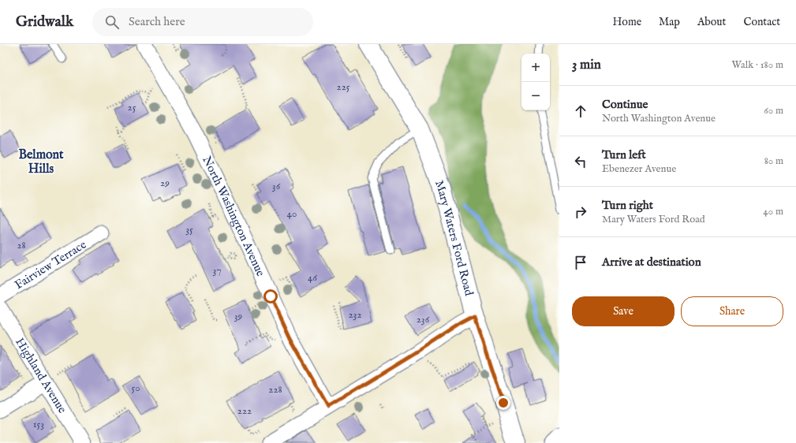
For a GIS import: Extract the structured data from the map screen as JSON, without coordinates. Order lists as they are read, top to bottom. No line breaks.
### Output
{"streets":{"street":["North Washington Avenue","Mary Waters Ford Road","Fairview Terrace","Highland Avenue"]},"districts":["Belmont Hills"],"house_numbers":["225","25","29","36","40","35","28","37","46","232","39","236","50","228","222","153"],"page":{"header":"Gridwalk","search":"Search here","nav":["Home","Map","About","Contact"],"heading":["3 min","Walk · 180 m"],"map_buttons":["+","−"],"list":[["Continue","North Washington Avenue","60 m"],["Turn left","Ebenezer Avenue","80 m"],["Turn right","Mary Waters Ford Road","40 m"],"Arrive at destination"],"buttons":["Save","Share"]}}
